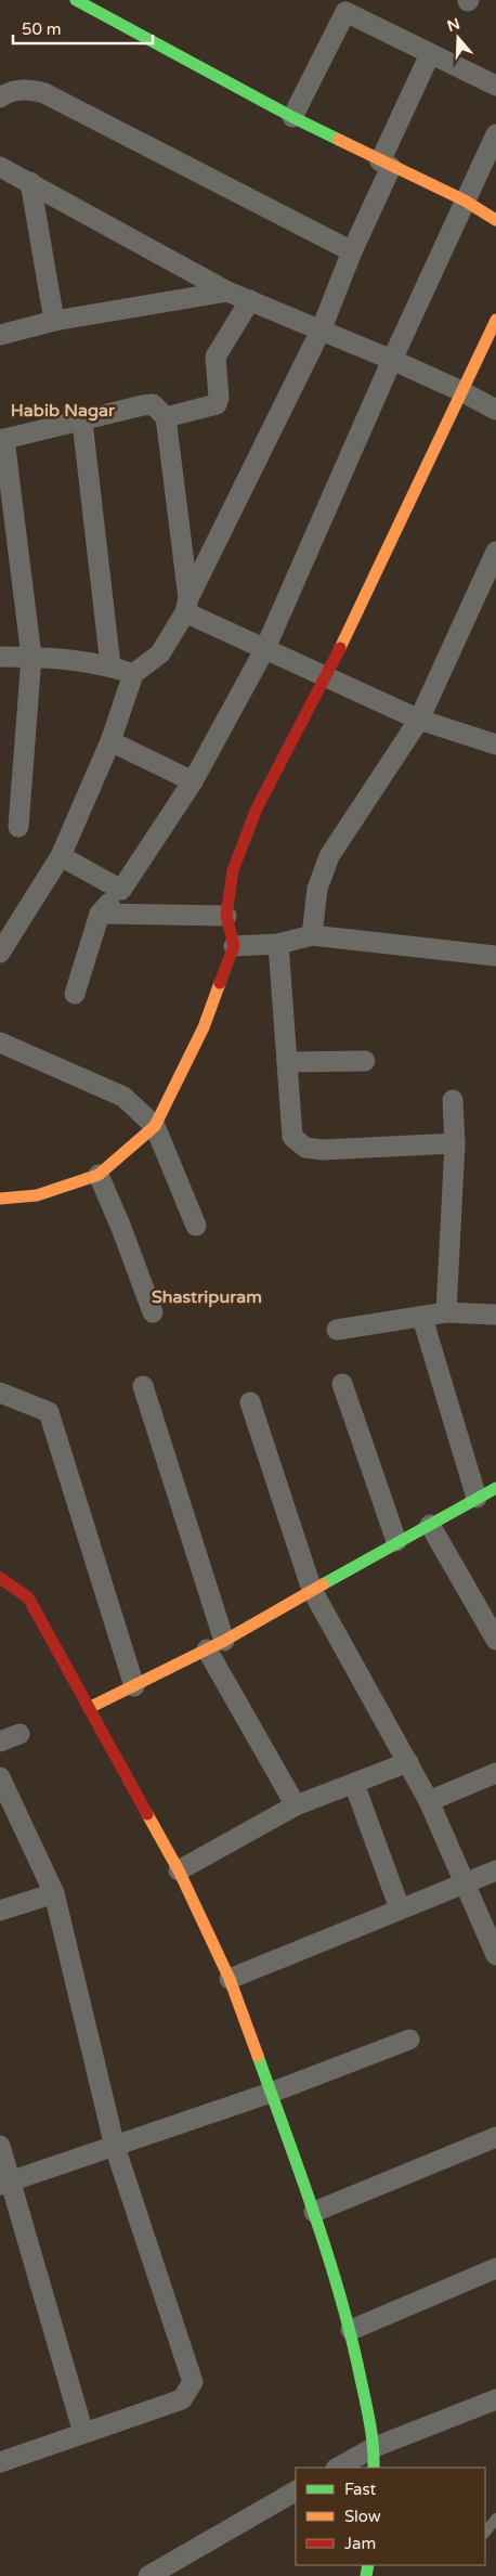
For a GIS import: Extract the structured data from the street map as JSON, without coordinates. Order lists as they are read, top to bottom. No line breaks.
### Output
{"districts":["Habib Nagar","Shastripuram"],"legend":["Fast","Slow","Jam"],"scale_bar":"50 m","north":"top"}
